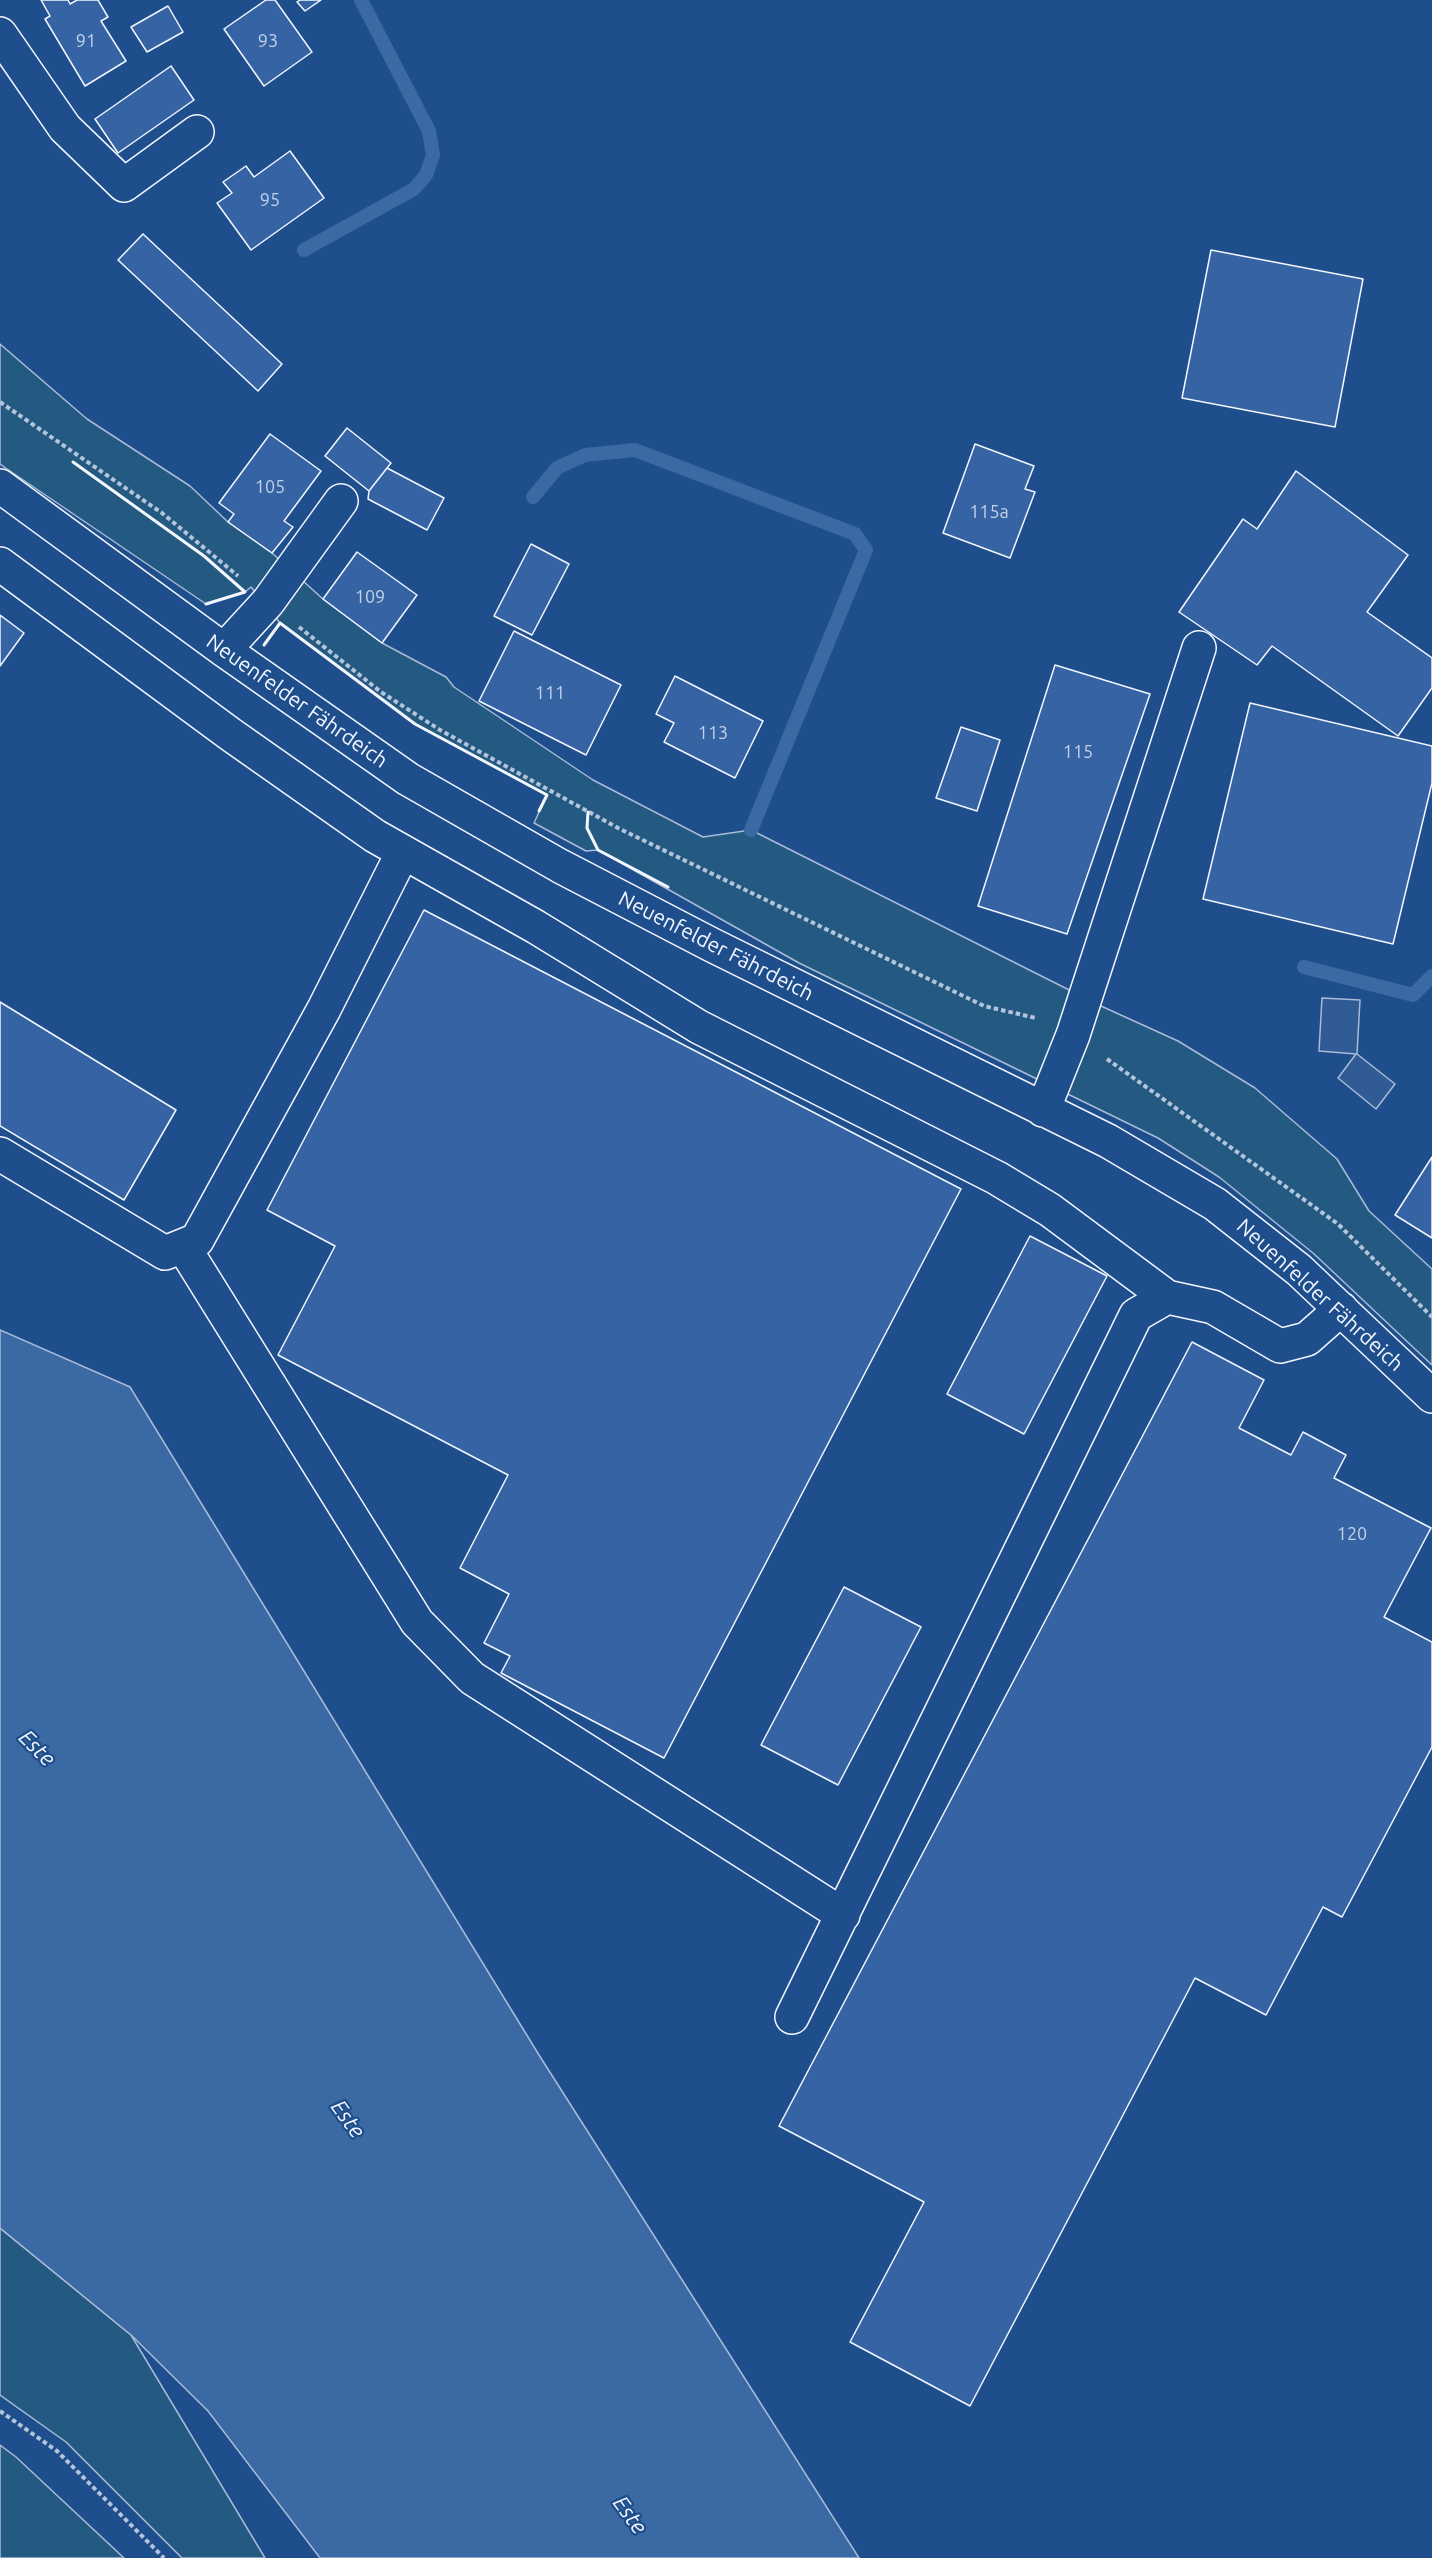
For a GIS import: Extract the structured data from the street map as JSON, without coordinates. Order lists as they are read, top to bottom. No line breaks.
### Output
{"streets":{"street":["Neuenfelder Fährdeich"]},"water":["Este"],"house_numbers":["91","93","95","105","115a","109","111","113","115","120"]}
